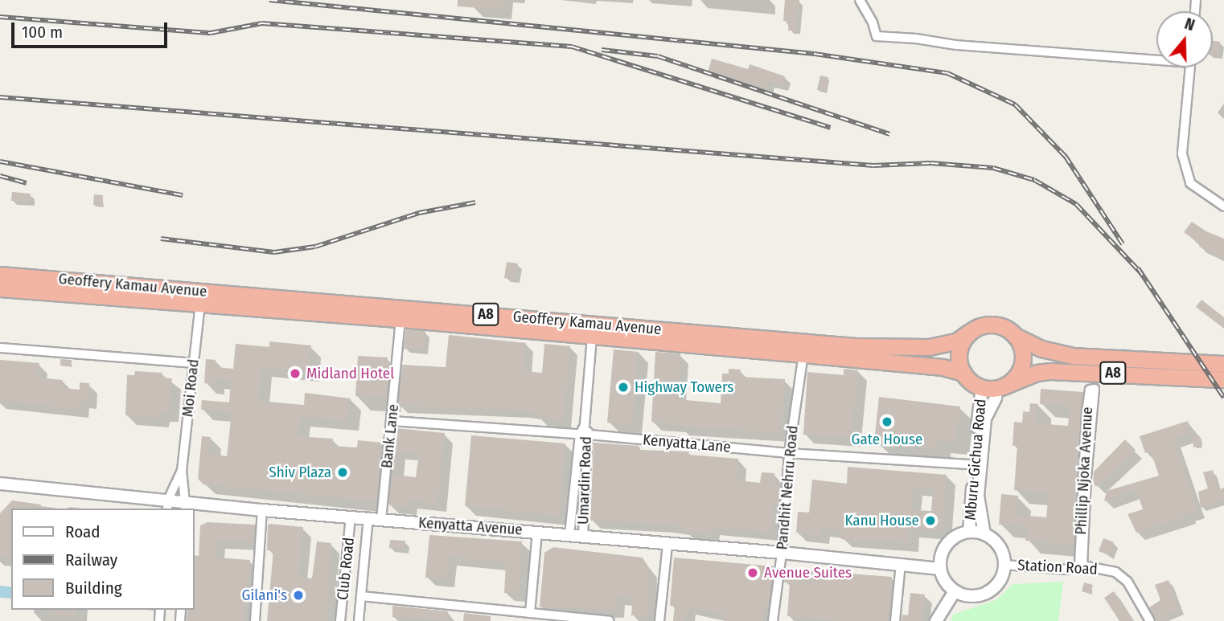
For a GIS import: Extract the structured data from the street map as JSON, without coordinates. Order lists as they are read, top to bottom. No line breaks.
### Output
{"streets":{"highway":["Geoffery Kamau Avenue","A8"],"street":["Moi Road","Bank Lane","Kenyatta Lane","Mburu Gichua Road","Phillip Njoka Avenue","Umardin Road","Pandhit Nehru Road","Kenyatta Avenue","Station Road","Club Road"]},"crossings":[["Geoffery Kamau Avenue","A8"],["Geoffery Kamau Avenue","Moi Road"],["Geoffery Kamau Avenue","Bank Lane"],["Geoffery Kamau Avenue","Mburu Gichua Road"],["Geoffery Kamau Avenue","Umardin Road"],["Geoffery Kamau Avenue","Pandhit Nehru Road"],["A8","Mburu Gichua Road"],["Moi Road","Kenyatta Avenue"],["Bank Lane","Kenyatta Lane"],["Bank Lane","Kenyatta Avenue"],["Kenyatta Lane","Mburu Gichua Road"],["Kenyatta Lane","Umardin Road"],["Kenyatta Lane","Pandhit Nehru Road"],["Mburu Gichua Road","Kenyatta Avenue"],["Mburu Gichua Road","Station Road"],["Phillip Njoka Avenue","Station Road"],["Umardin Road","Kenyatta Avenue"],["Pandhit Nehru Road","Kenyatta Avenue"],["Kenyatta Avenue","Station Road"],["Kenyatta Avenue","Club Road"]],"places":["Midland Hotel","Highway Towers","Gate House","Shiv Plaza","Kanu House","Avenue Suites","Gilani's"],"legend":["Road","Railway","Building"],"scale_bar":"100 m","north":"top"}
